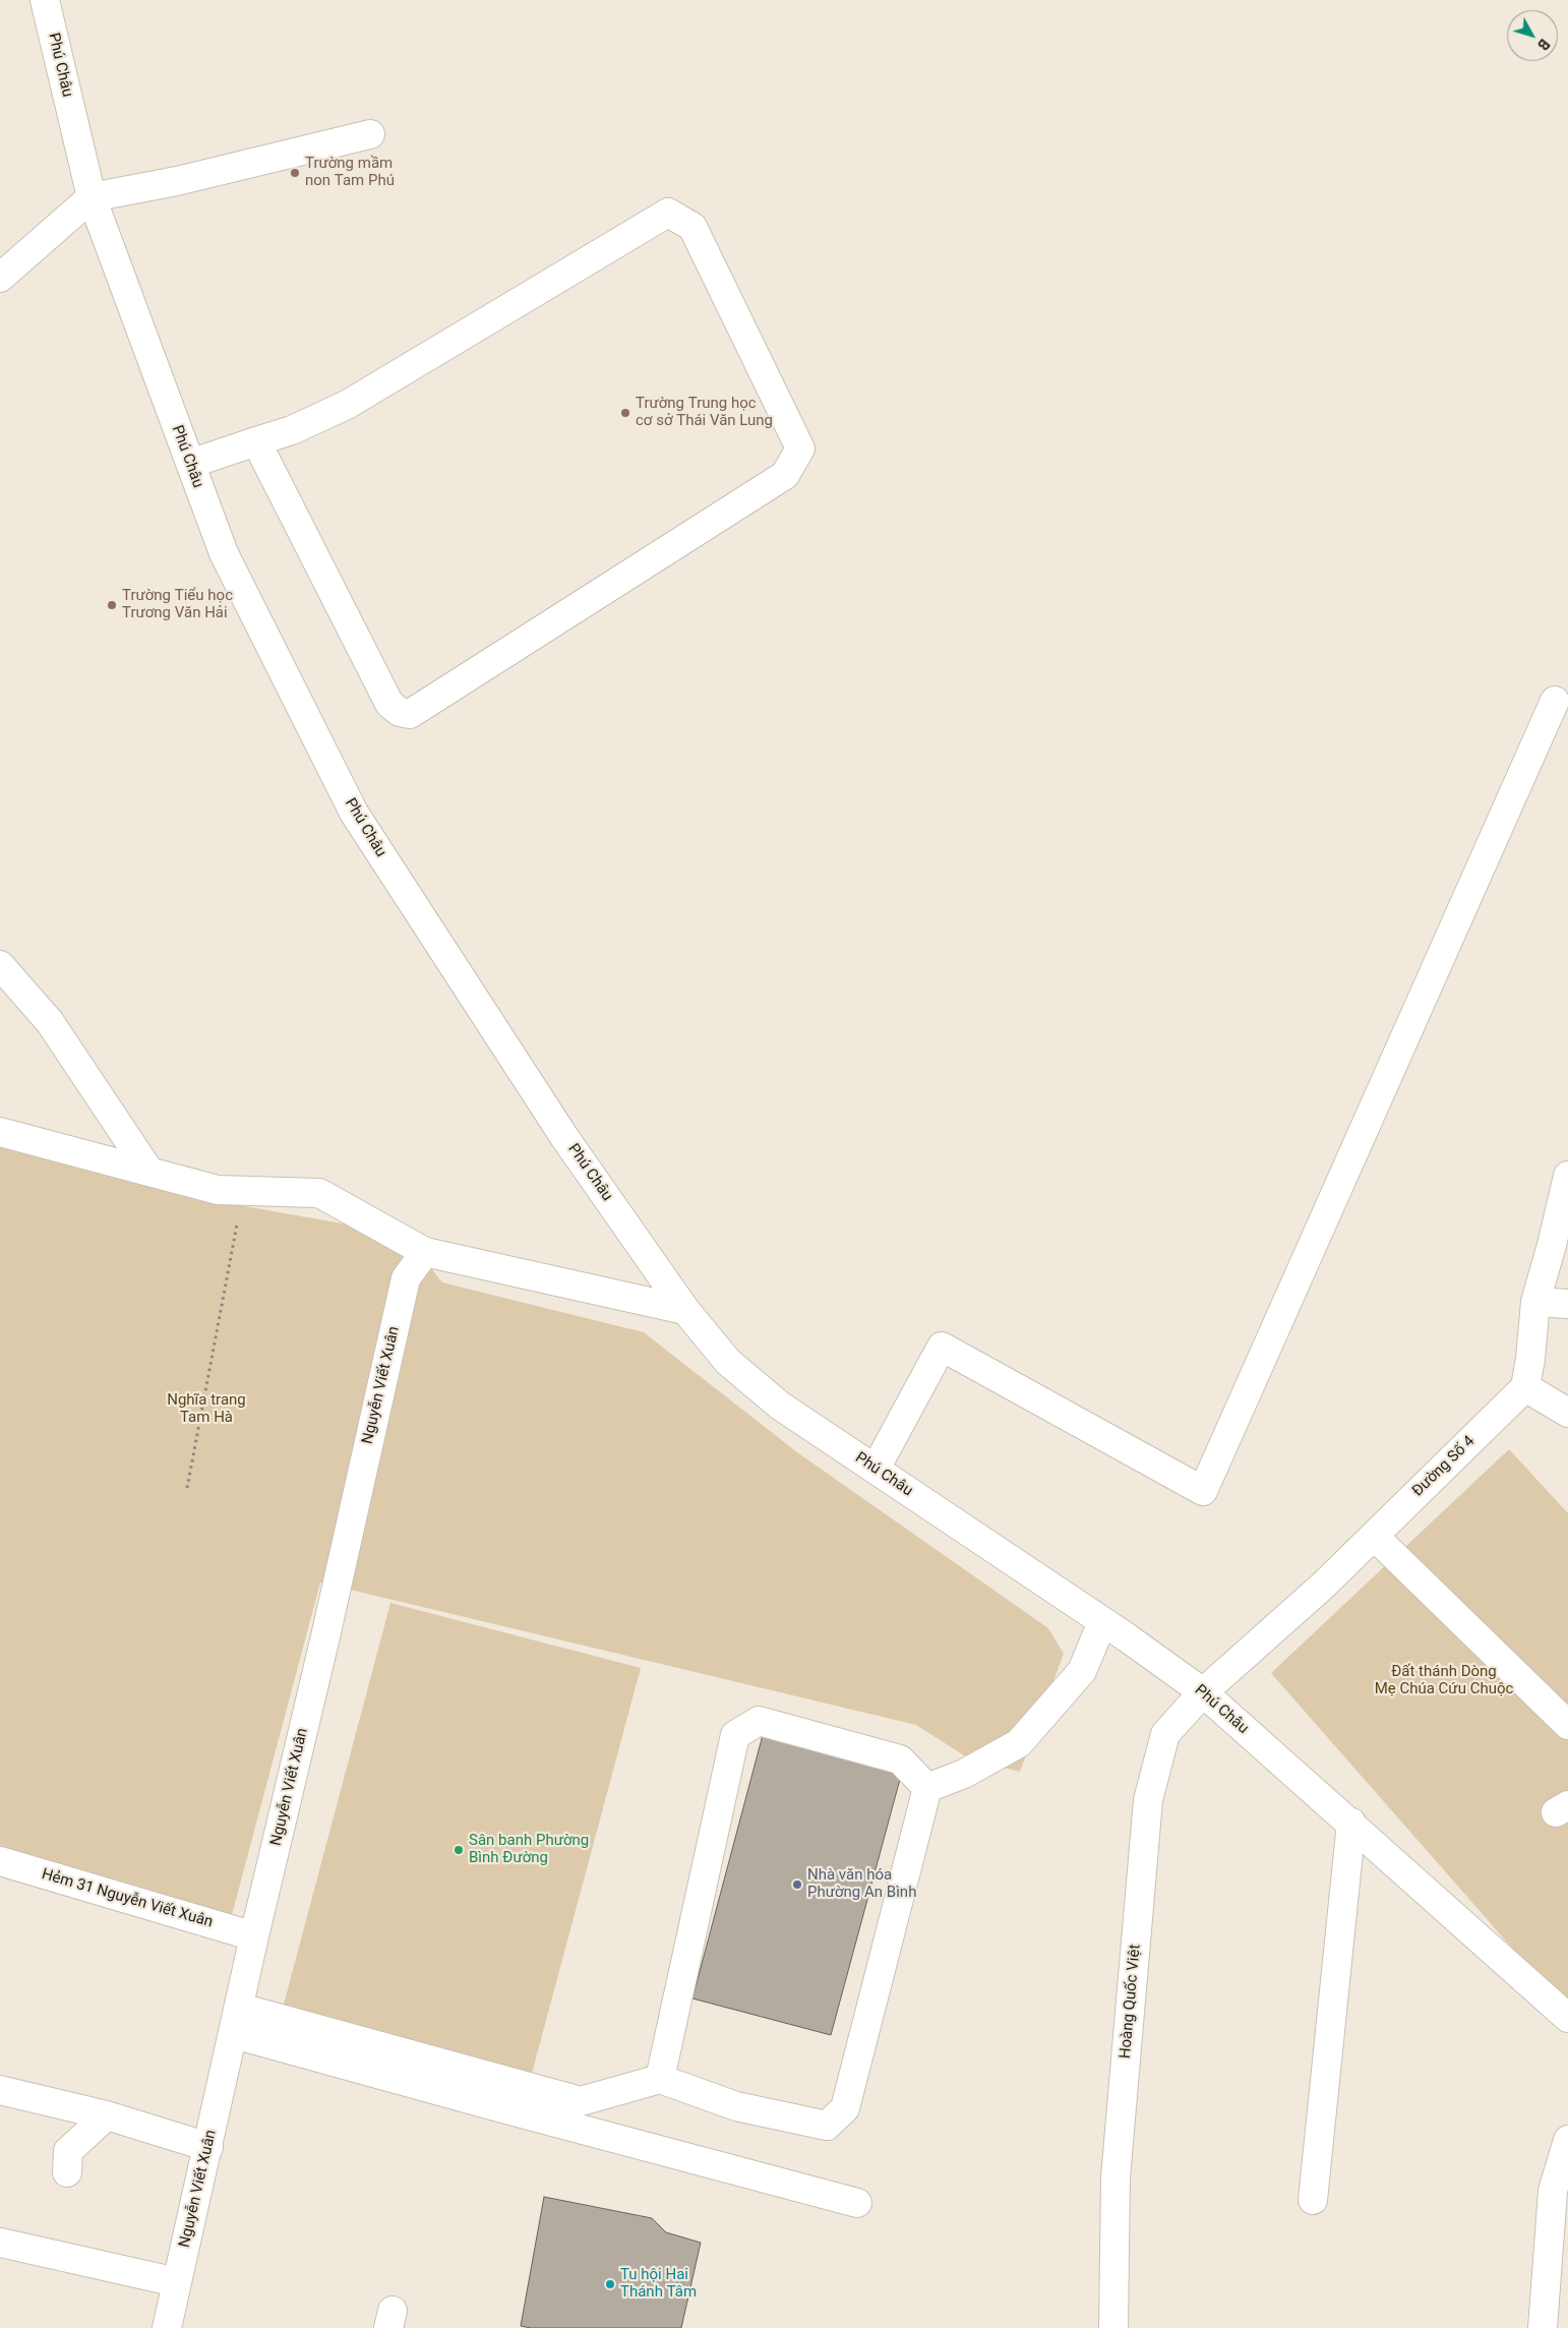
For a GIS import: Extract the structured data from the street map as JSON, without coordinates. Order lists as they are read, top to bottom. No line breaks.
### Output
{"streets":{"street":["Phú Châu","Nguyễn Viết Xuân","Đường Số 4","Hẻm 31 Nguyễn Viết Xuân","Hoàng Quốc Việt"]},"crossings":[["Phú Châu","Đường Số 4"],["Phú Châu","Hoàng Quốc Việt"],["Nguyễn Viết Xuân","Hẻm 31 Nguyễn Viết Xuân"],["Đường Số 4","Hoàng Quốc Việt"]],"parks":["Nghĩa trang Tam Hà","Đất thánh Dòng Mẹ Chúa Cứu Chuộc"],"places":["Trường mầm non Tam Phú","Trường Trung học cơ sở Thái Văn Lung","Trường Tiểu học Trương Văn Hải","Sân banh Phường Bình Đường","Nhà văn hóa Phường An Bình","Tu hội Hai Thánh Tâm"],"north":"bottom right"}
